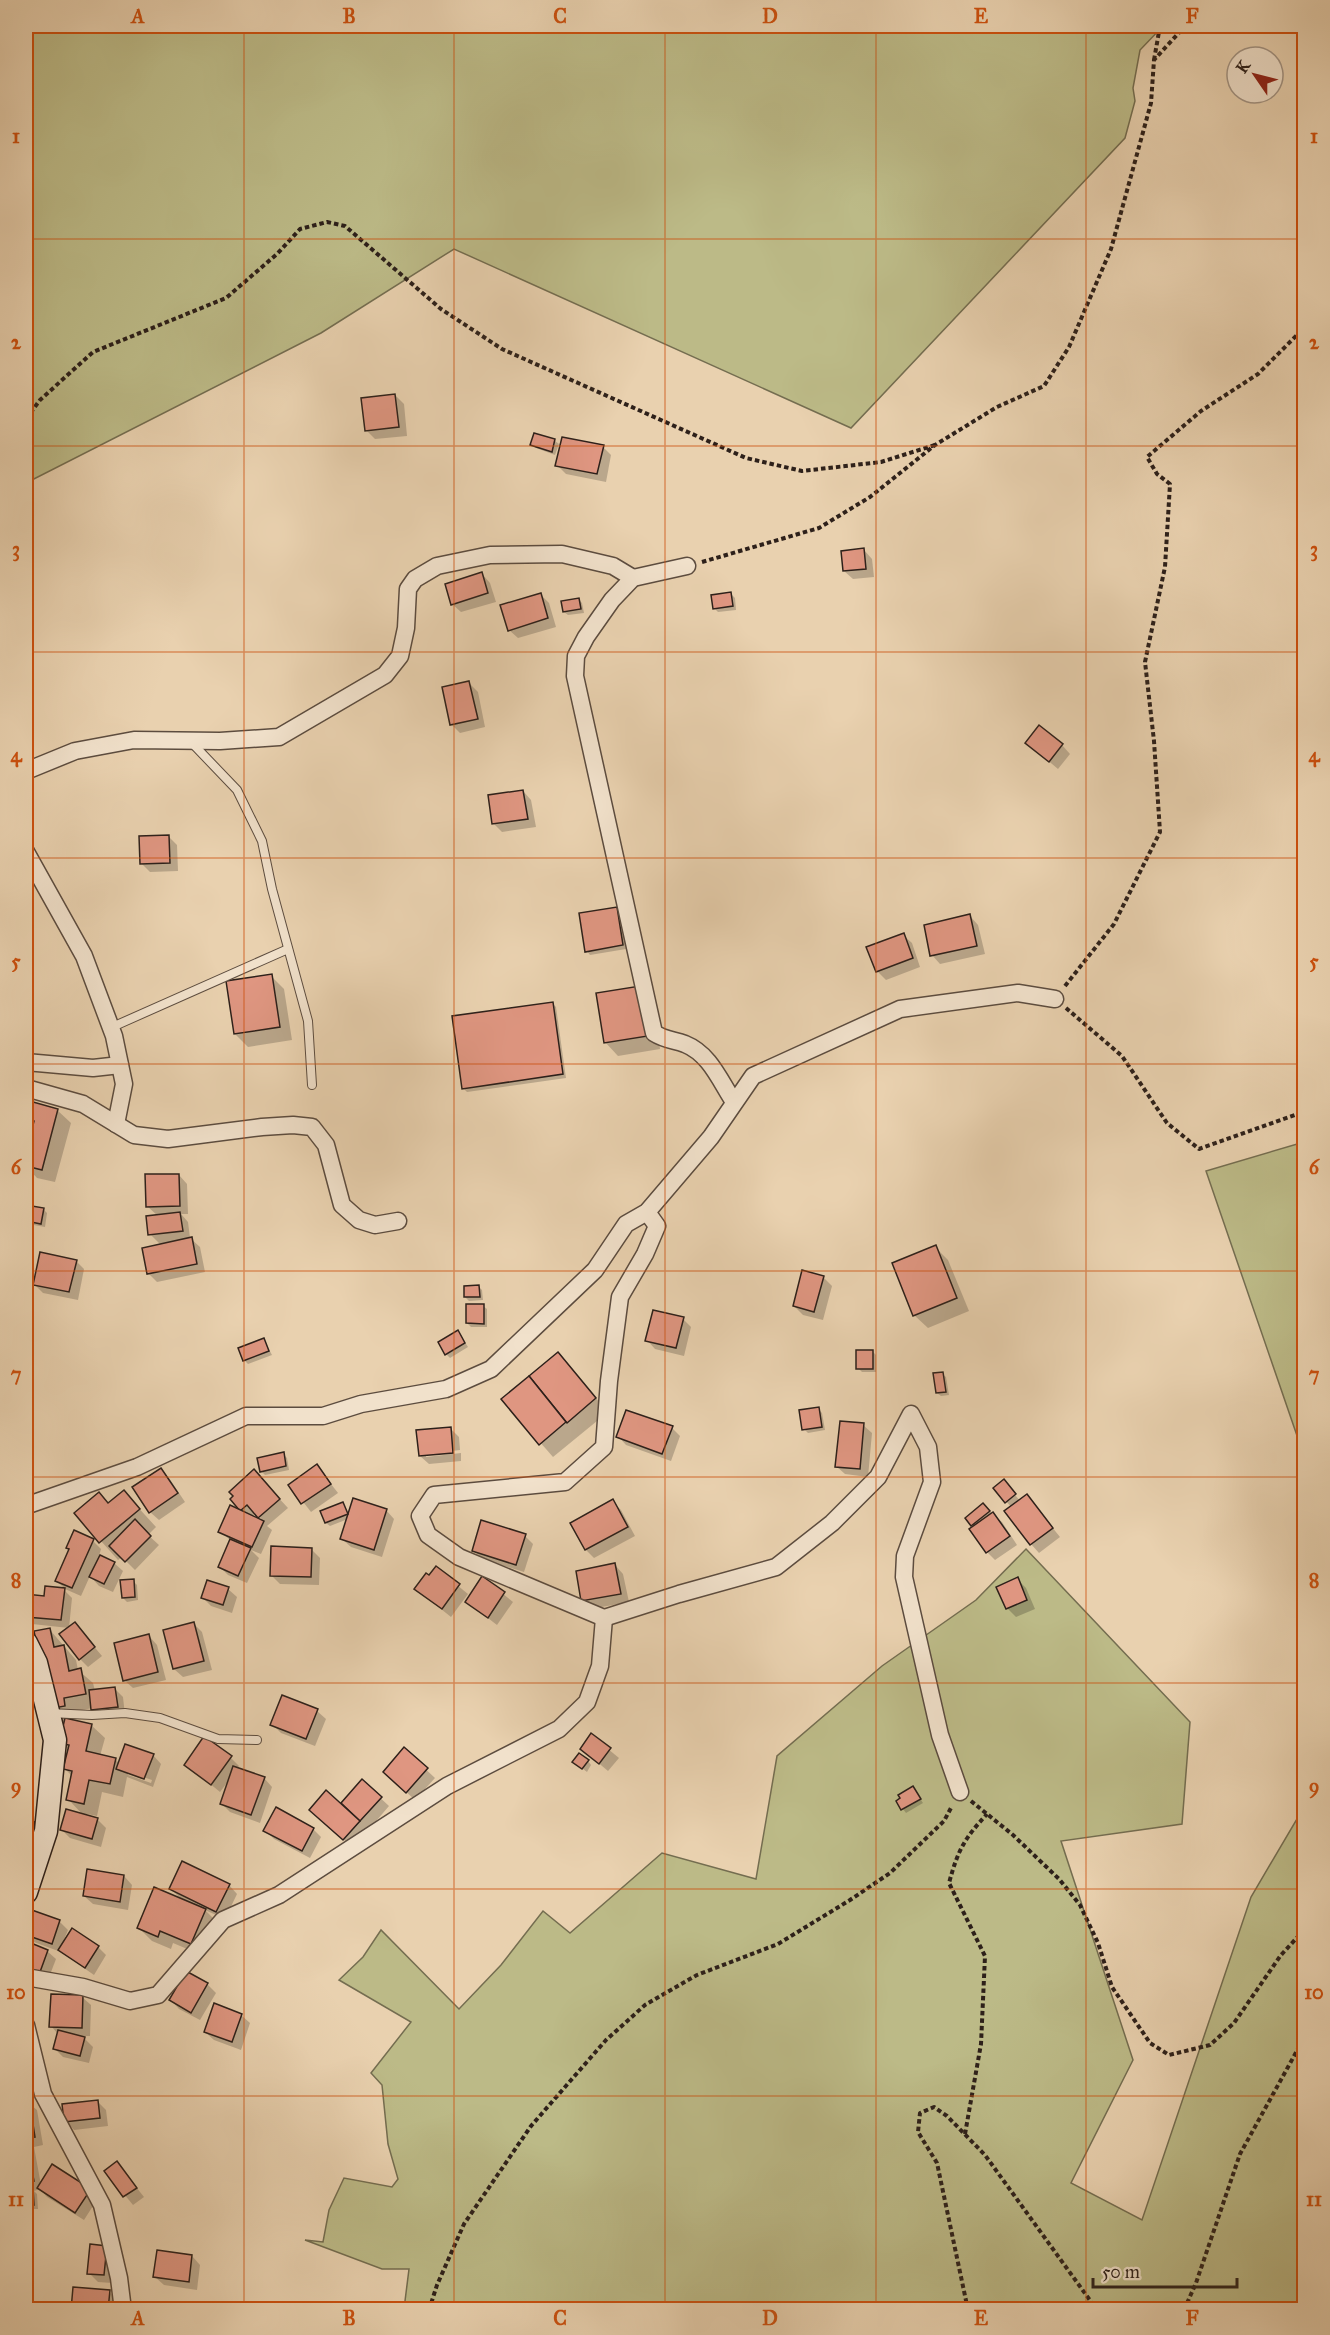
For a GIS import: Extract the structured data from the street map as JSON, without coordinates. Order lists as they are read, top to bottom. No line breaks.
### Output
{"scale_bar":"50 m","north":"top left","grid":{"columns":["A","B","C","D","E","F"],"rows":["1","2","3","4","5","6","7","8","9","10","11"]}}
